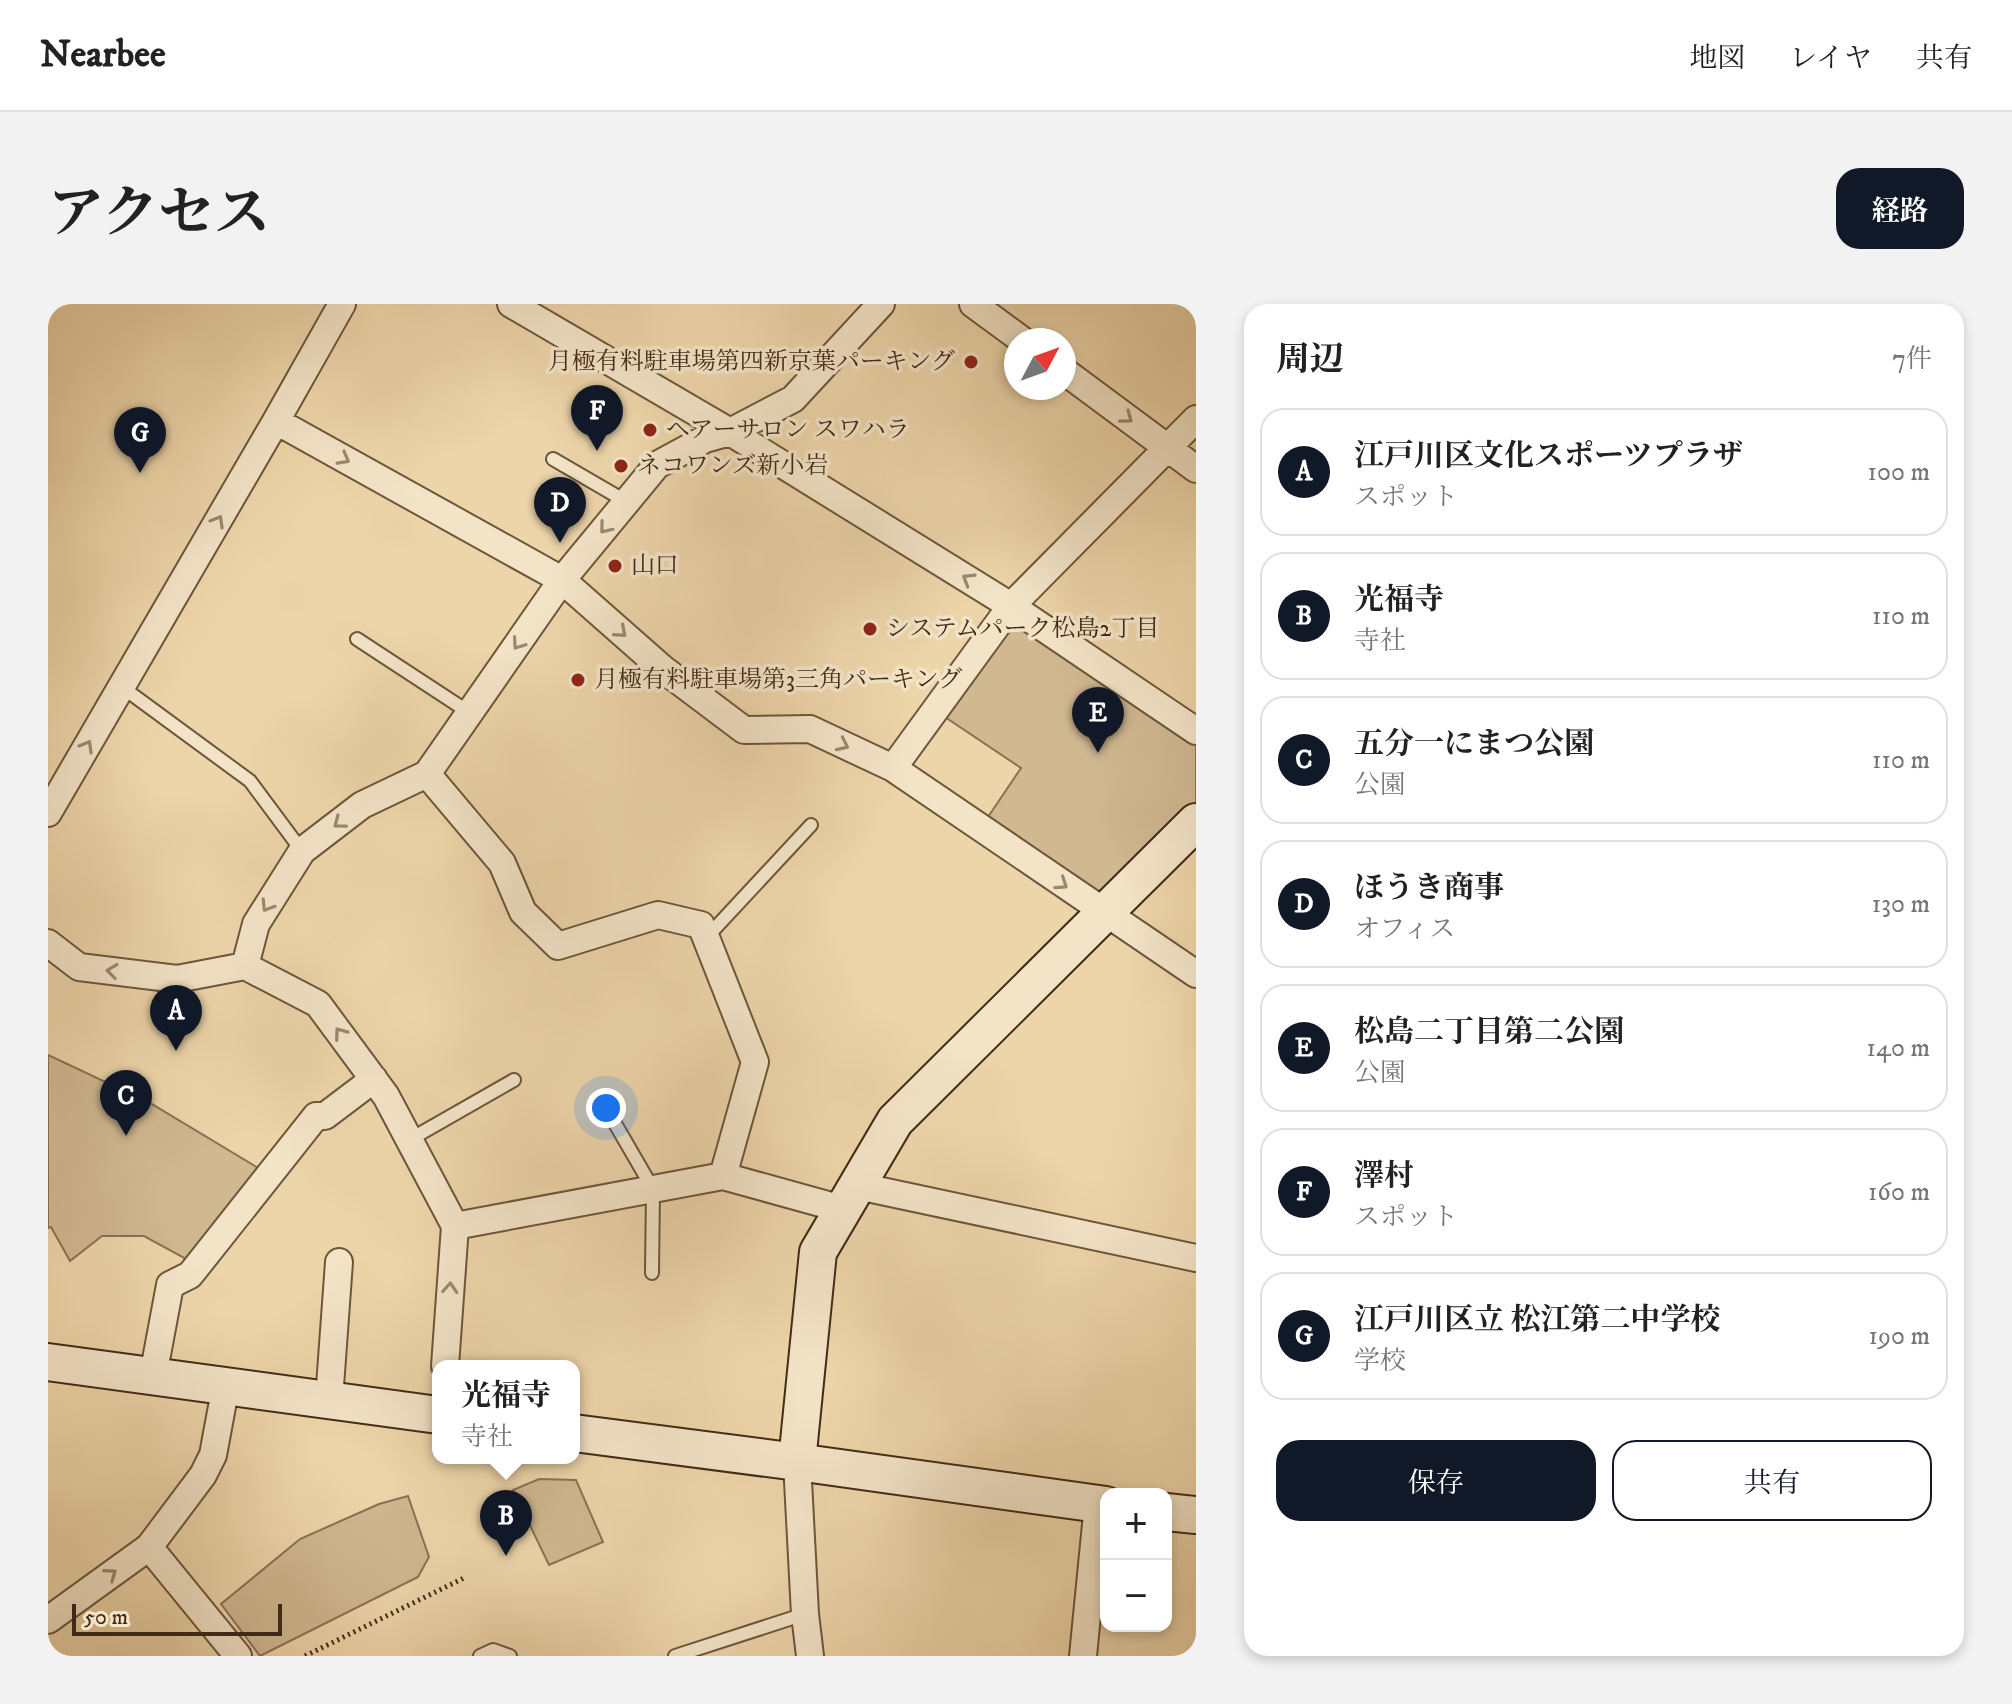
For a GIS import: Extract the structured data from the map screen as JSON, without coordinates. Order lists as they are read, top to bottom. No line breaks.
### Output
{"places":["月極有料駐車場第四新京葉パーキング","ヘアーサロン スワハラ","ネコワンズ新小岩","山口","システムパーク松島2丁目","月極有料駐車場第3三角パーキング"],"scale_bar":"50 m","north":"top right","page":{"header":"Nearbee","nav":["地図","レイヤ","共有"],"title":"アクセス","buttons":["経路",["保存","共有"]],"heading":["周辺","7件"],"pins":["F","G","D","E","A","C","B"],"list":[{"mark":"A","name":"江戸川区文化スポーツプラザ","note":"スポット","value":"100 m"},{"mark":"B","name":"光福寺","note":"寺社","value":"110 m"},{"mark":"C","name":"五分一にまつ公園","note":"公園","value":"110 m"},{"mark":"D","name":"ほうき商事","note":"オフィス","value":"130 m"},{"mark":"E","name":"松島二丁目第二公園","note":"公園","value":"140 m"},{"mark":"F","name":"澤村","note":"スポット","value":"160 m"},{"mark":"G","name":"江戸川区立 松江第二中学校","note":"学校","value":"190 m"}],"popup":["光福寺","寺社"],"map_buttons":["+","−"],"scale":"50 m"}}
